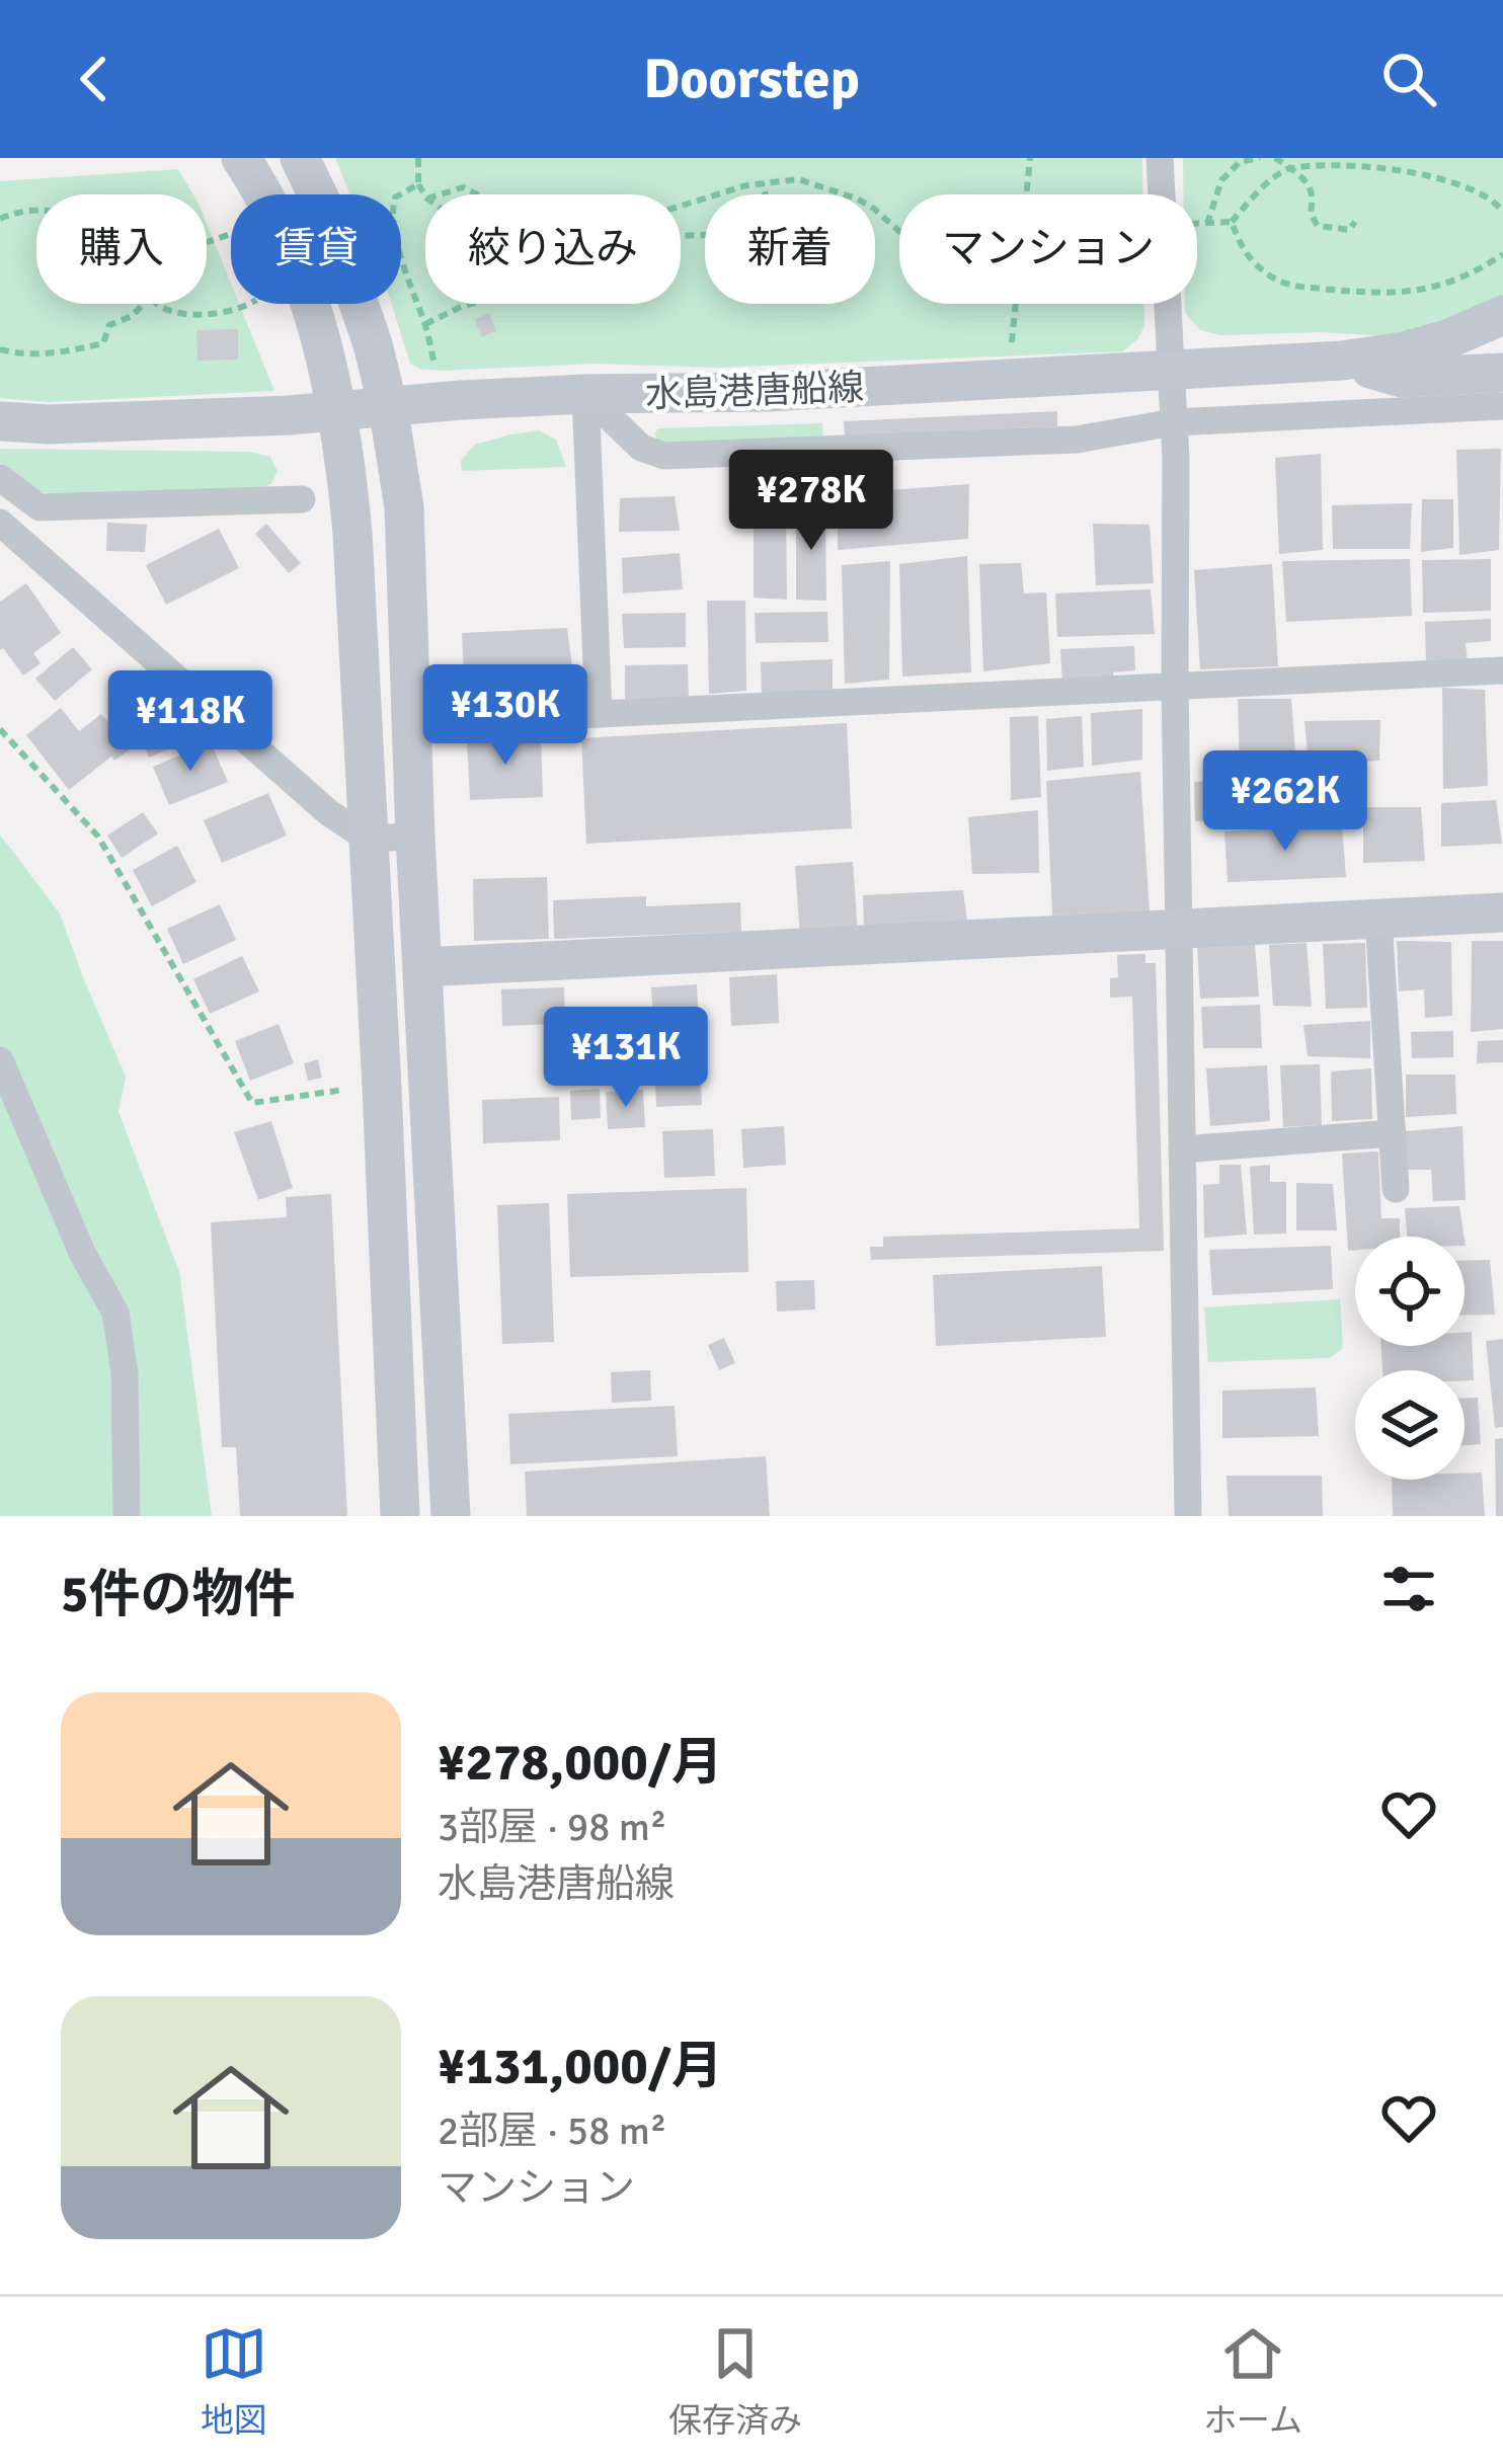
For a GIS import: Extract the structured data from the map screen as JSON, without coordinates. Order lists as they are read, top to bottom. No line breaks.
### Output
{"streets":{"street":["水島港唐船線"]},"page":{"header":"Doorstep","chip":["購入","賃貸","絞り込み","新着","マンション"],"price":["¥278K","¥130K","¥118K","¥262K","¥131K"],"heading":"5件の物件","list":[{"name":"¥278,000/月","note":"3部屋 · 98 m² · 水島港唐船線"},{"name":"¥131,000/月","note":"2部屋 · 58 m² · マンション"}],"tabs":["地図","保存済み","ホーム"]}}
